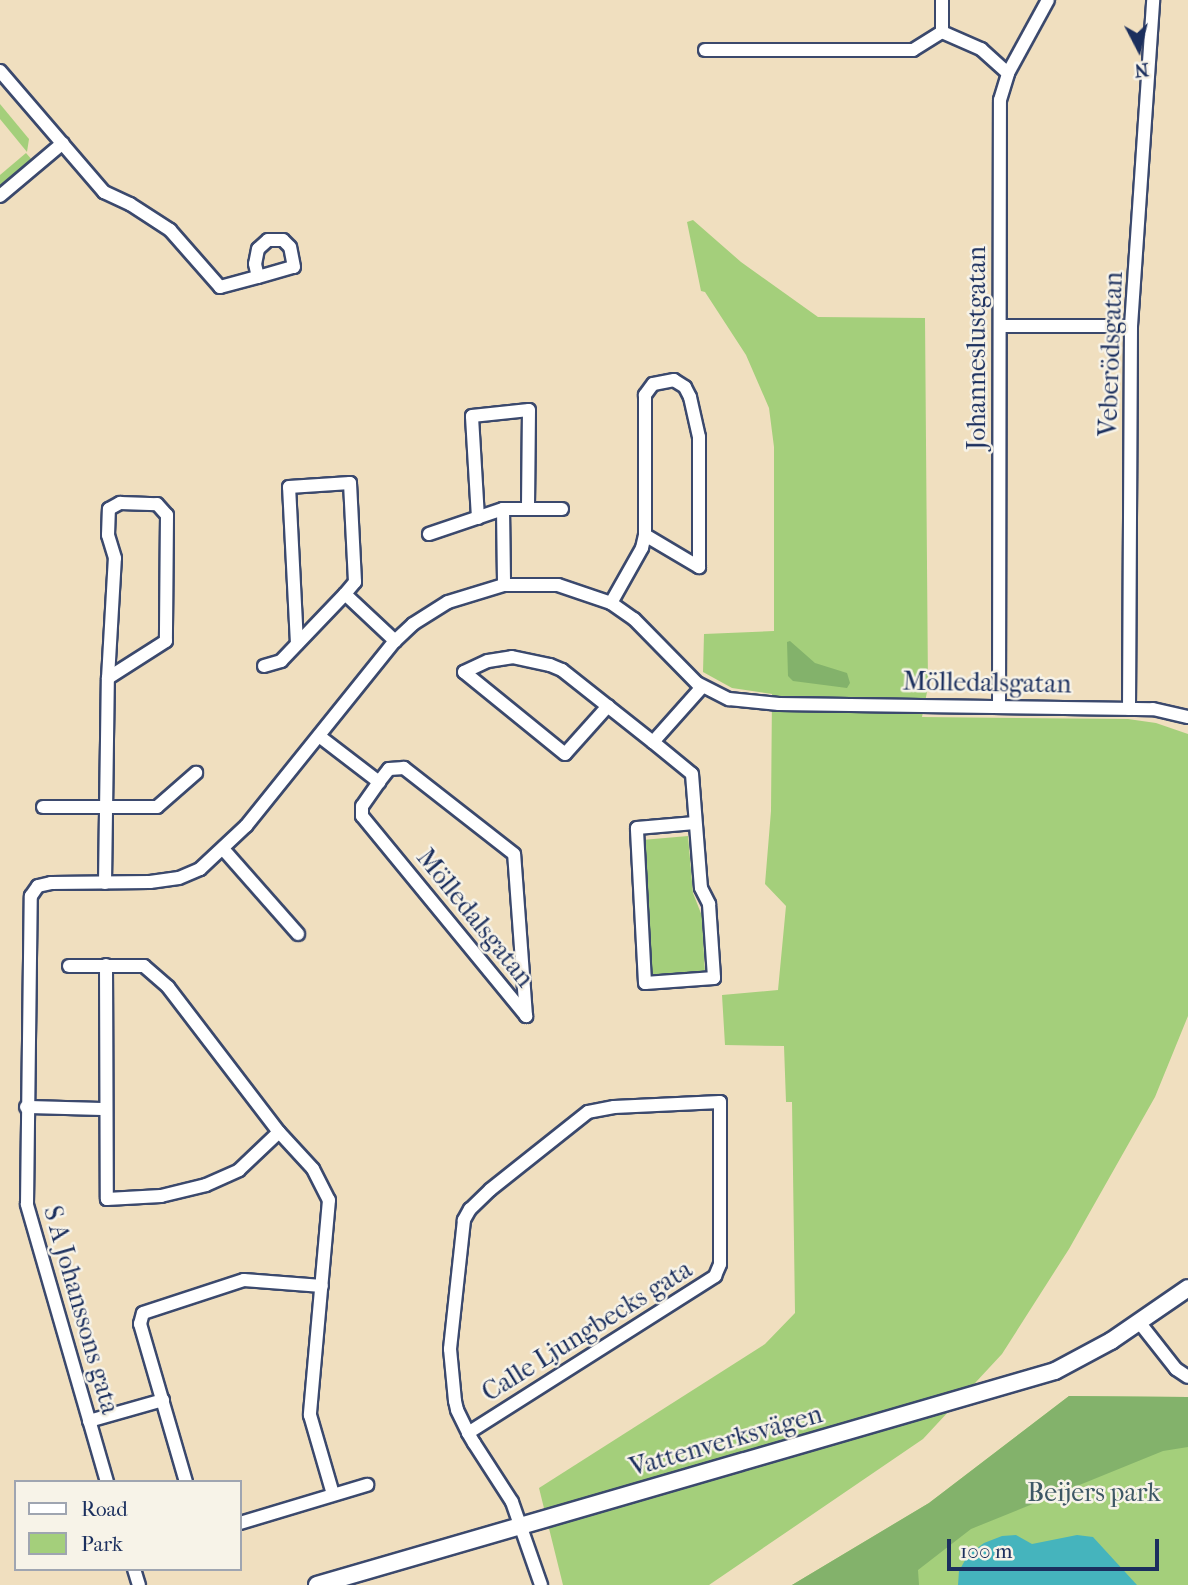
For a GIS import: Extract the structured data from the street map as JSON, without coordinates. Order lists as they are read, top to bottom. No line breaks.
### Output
{"streets":{"street":["Johanneslustgatan","Veberödsgatan","Mölledalsgatan","S A Johanssons gata","Calle Ljungbecks gata","Vattenverksvägen"]},"crossings":[["Johanneslustgatan","Mölledalsgatan"],["Veberödsgatan","Mölledalsgatan"],["Mölledalsgatan","S A Johanssons gata"],["Calle Ljungbecks gata","Vattenverksvägen"]],"parks":["Beijers park"],"legend":["Road","Park"],"scale_bar":"100 m","north":"bottom"}
